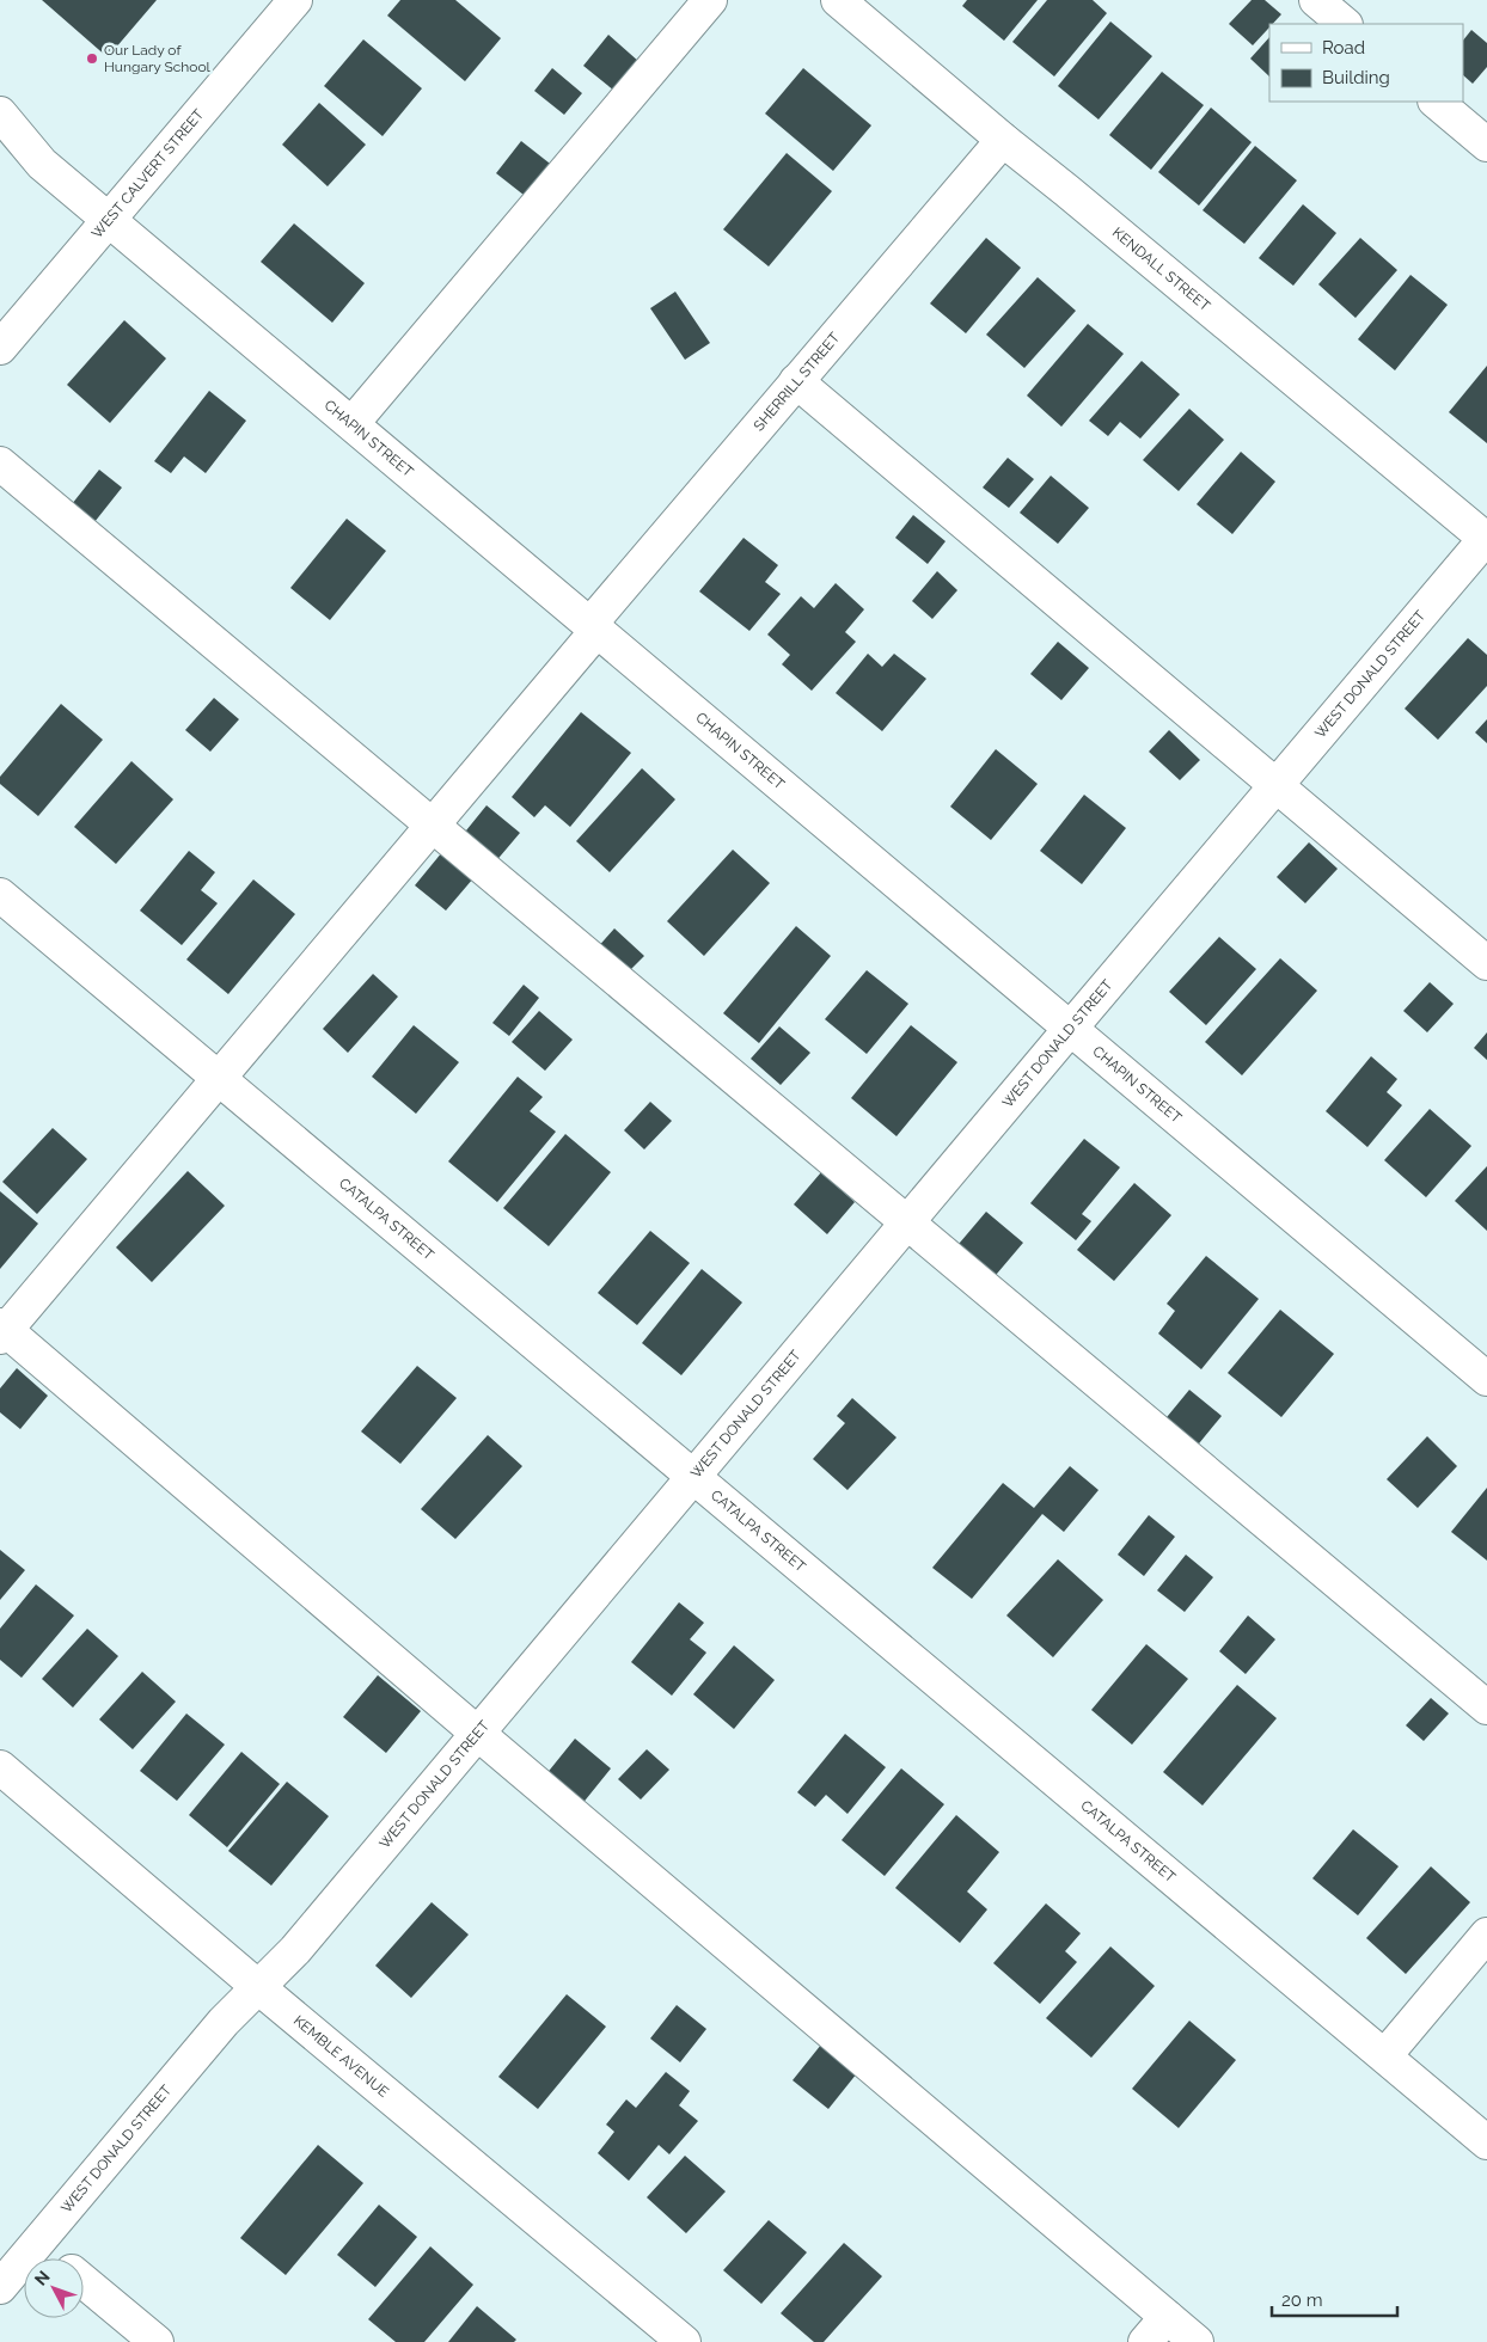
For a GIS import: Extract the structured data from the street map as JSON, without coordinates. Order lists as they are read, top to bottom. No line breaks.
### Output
{"streets":{"street":["WEST CALVERT STREET","KENDALL STREET","SHERRILL STREET","CHAPIN STREET","WEST DONALD STREET","CATALPA STREET","KEMBLE AVENUE"]},"crossings":[["WEST CALVERT STREET","CHAPIN STREET"],["KENDALL STREET","SHERRILL STREET"],["KENDALL STREET","WEST DONALD STREET"],["SHERRILL STREET","CHAPIN STREET"],["SHERRILL STREET","CATALPA STREET"],["CHAPIN STREET","WEST DONALD STREET"],["WEST DONALD STREET","CATALPA STREET"],["WEST DONALD STREET","KEMBLE AVENUE"]],"places":["Our Lady of Hungary School"],"legend":["Road","Building"],"scale_bar":"20 m","north":"top left"}
